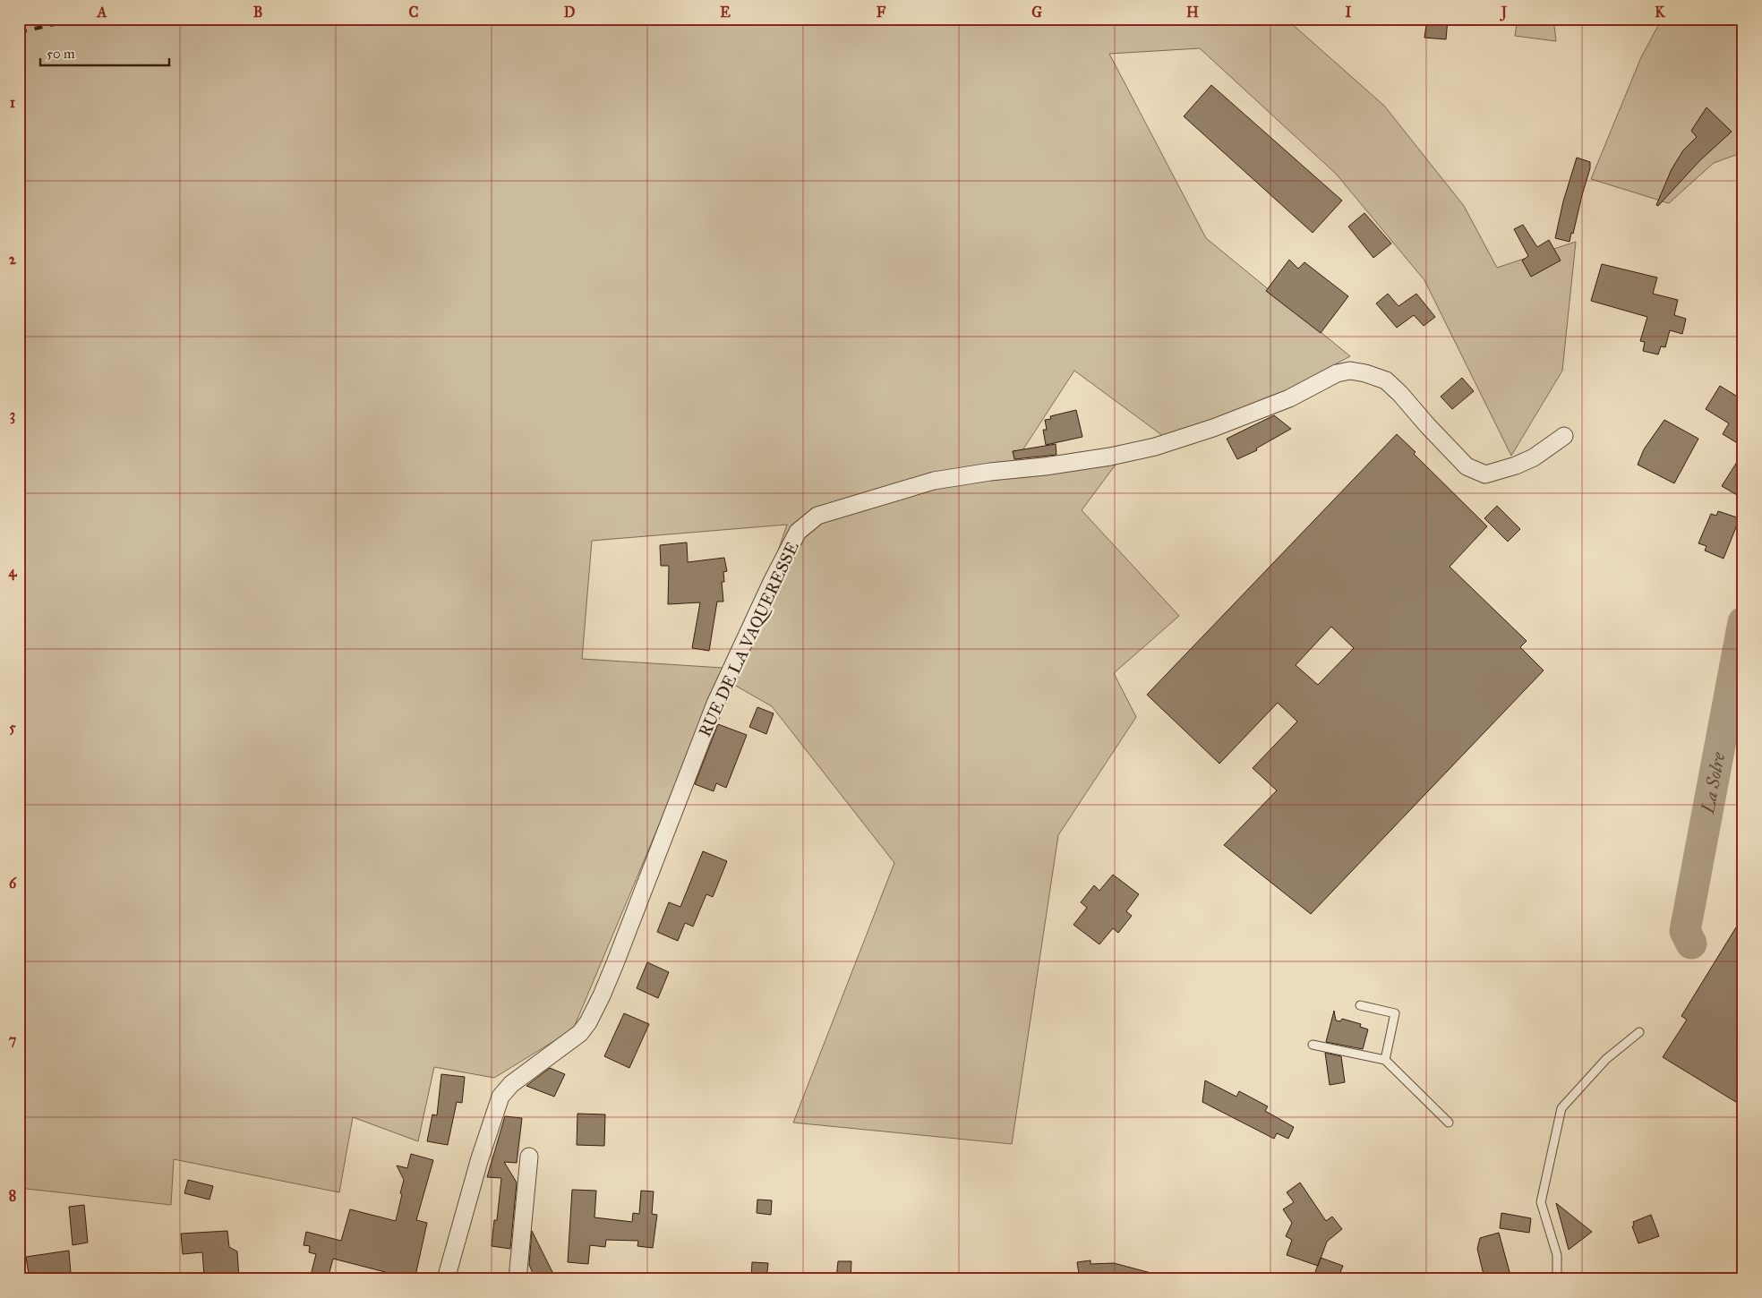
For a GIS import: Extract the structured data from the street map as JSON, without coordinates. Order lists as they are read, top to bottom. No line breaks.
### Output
{"streets":{"street":["RUE DE LA VAQUERESSE"]},"water":["La Solre"],"scale_bar":"50 m","grid":{"columns":["A","B","C","D","E","F","G","H","I","J","K"],"rows":["1","2","3","4","5","6","7","8"]}}
